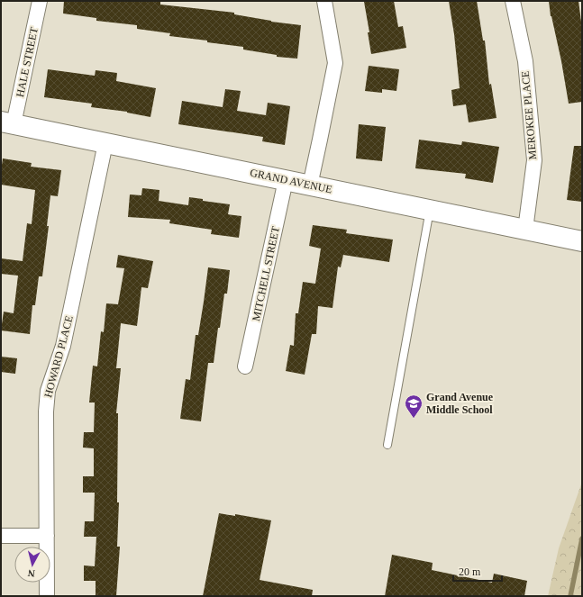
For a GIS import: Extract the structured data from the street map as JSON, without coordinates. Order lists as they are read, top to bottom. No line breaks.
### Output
{"streets":{"street":["HALE STREET","MEROKEE PLACE","GRAND AVENUE","MITCHELL STREET","HOWARD PLACE"]},"crossings":[["HALE STREET","GRAND AVENUE"],["MEROKEE PLACE","GRAND AVENUE"],["GRAND AVENUE","MITCHELL STREET"],["GRAND AVENUE","HOWARD PLACE"]],"places":{"school or university":["Grand Avenue Middle School"]},"scale_bar":"20 m","north":"bottom"}
